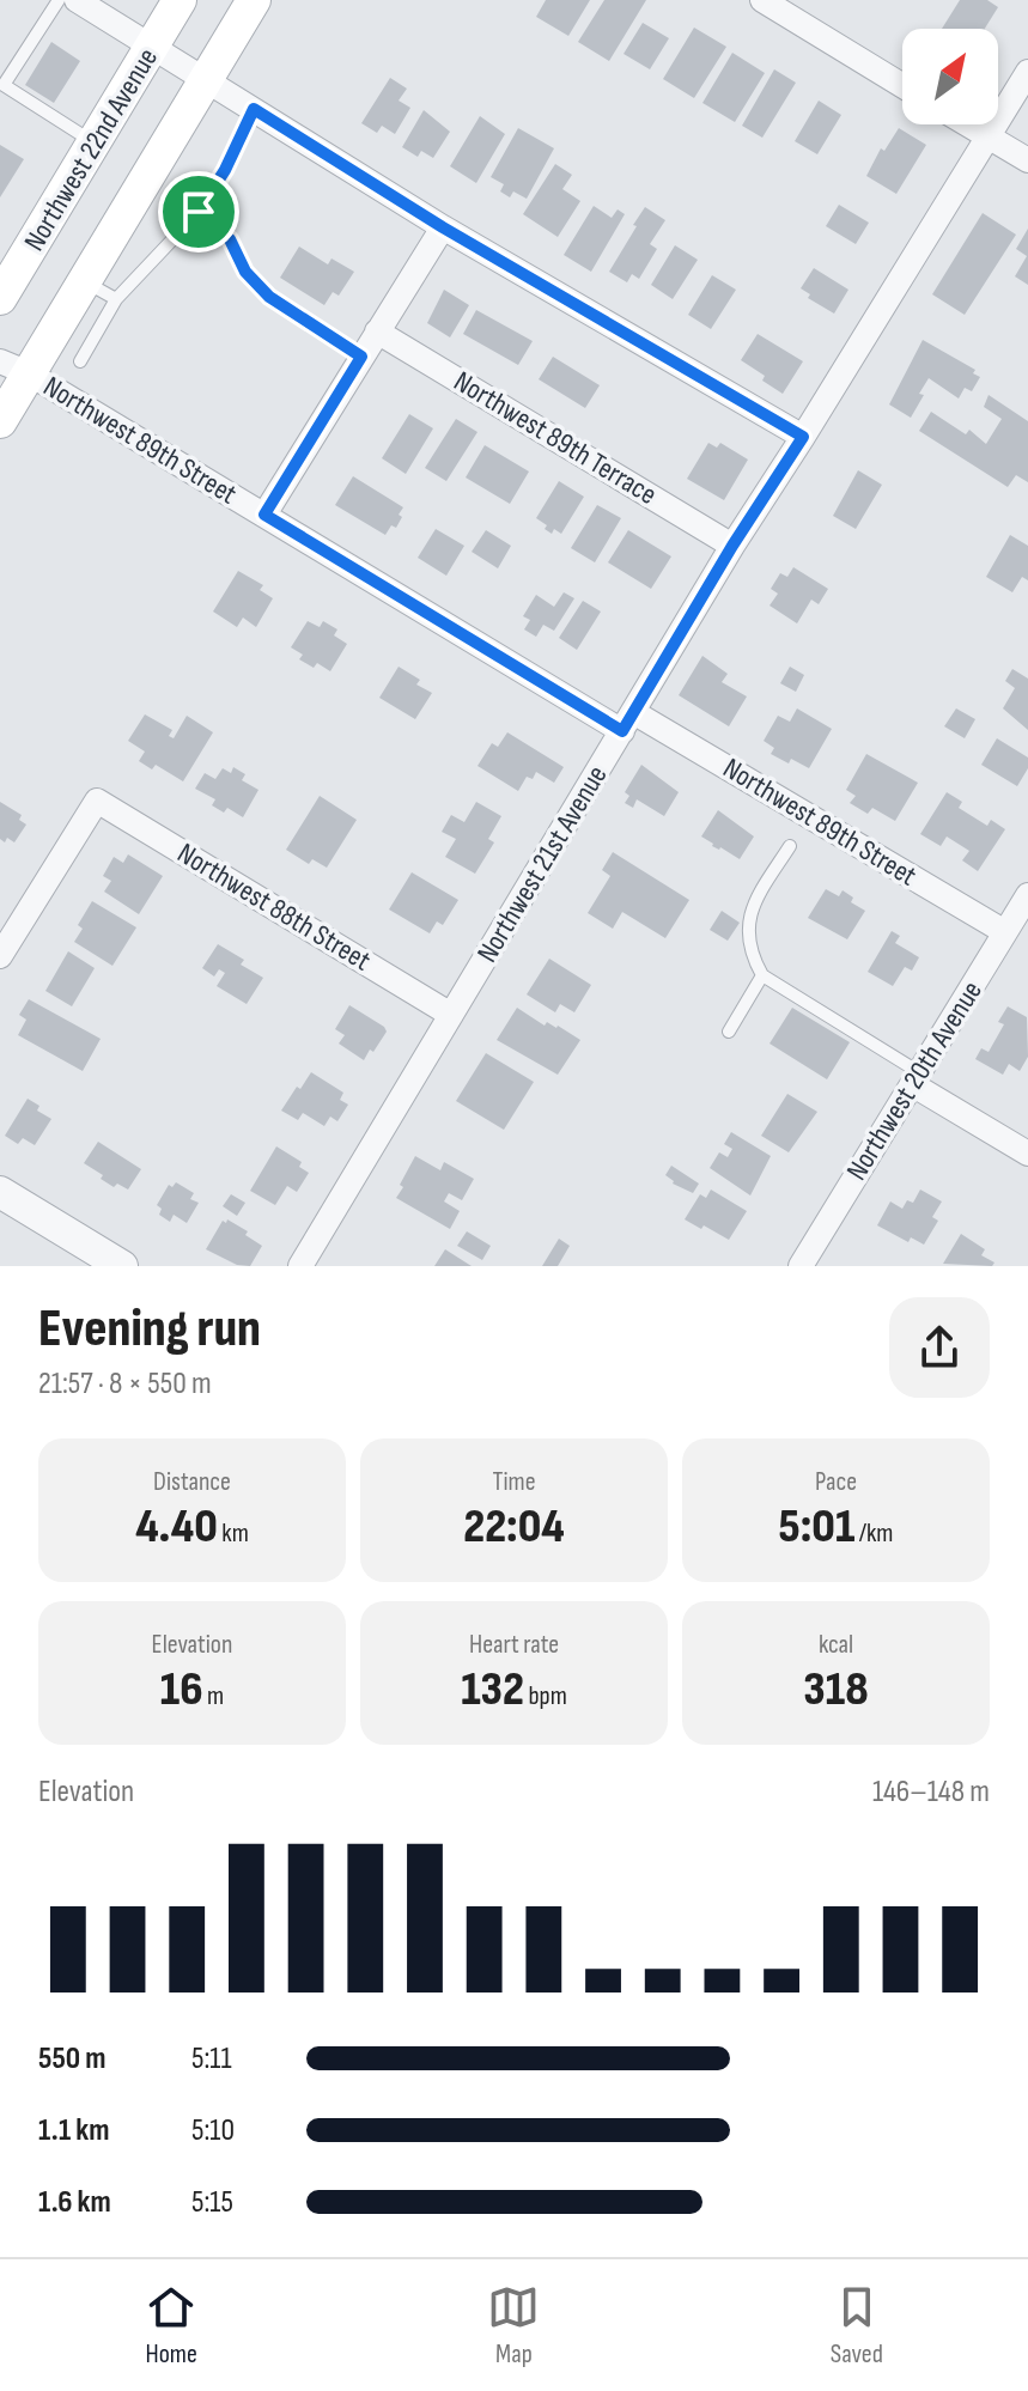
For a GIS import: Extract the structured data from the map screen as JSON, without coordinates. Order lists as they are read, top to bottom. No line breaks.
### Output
{"streets":{"main road":["Northwest 22nd Avenue"],"street":["Northwest 89th Terrace","Northwest 89th Street","Northwest 21st Avenue","Northwest 88th Street","Northwest 20th Avenue"]},"crossings":[["Northwest 89th Terrace","Northwest 21st Avenue"],["Northwest 89th Street","Northwest 21st Avenue"],["Northwest 89th Street","Northwest 20th Avenue"],["Northwest 21st Avenue","Northwest 88th Street"]],"north":"top right","page":{"heading":["Evening run","21:57 · 8 × 550 m"],"stats":[["Distance","4.40 km"],["Time","22:04"],["Pace","5:01 /km"],["Elevation","16 m"],["Heart rate","132 bpm"],["kcal","318"]],"chart":["Elevation","146–148 m"],"list":[{"name":"550 m","note":"5:11"},{"name":"1.1 km","note":"5:10"},{"name":"1.6 km","note":"5:15"}],"tabs":["Home","Map","Saved"]}}
